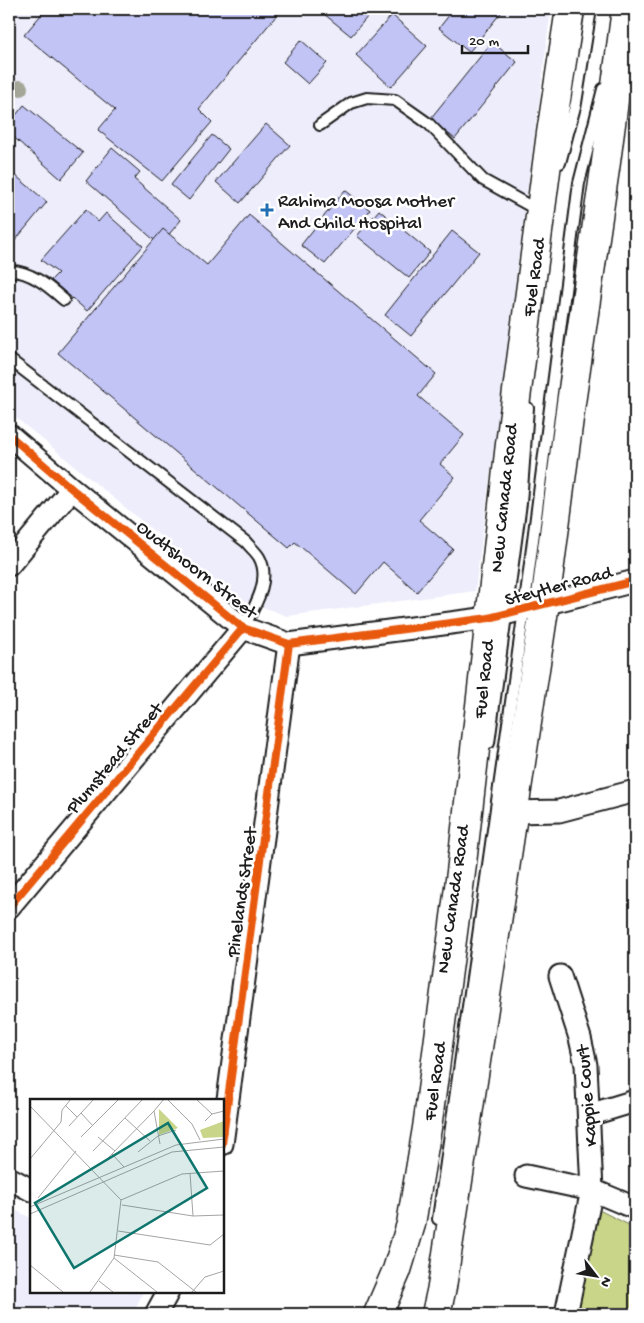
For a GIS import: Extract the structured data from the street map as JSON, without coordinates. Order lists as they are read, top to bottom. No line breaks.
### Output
{"streets":{"main road":["Fuel Road"],"street":["Oudtshoorn Street","Steytler Road","Plumstead Street","Pinelands Street","Kappie Court"],"lane":["New Canada Road"]},"crossings":[["Fuel Road","New Canada Road"],["Fuel Road","Oudtshoorn Street"],["Fuel Road","Steytler Road"],["New Canada Road","Oudtshoorn Street"],["New Canada Road","Steytler Road"],["Oudtshoorn Street","Steytler Road"],["Oudtshoorn Street","Plumstead Street"],["Oudtshoorn Street","Pinelands Street"]],"places":{"health":["Rahima Moosa Mother And Child Hospital"]},"scale_bar":"20 m","north":"bottom right"}
